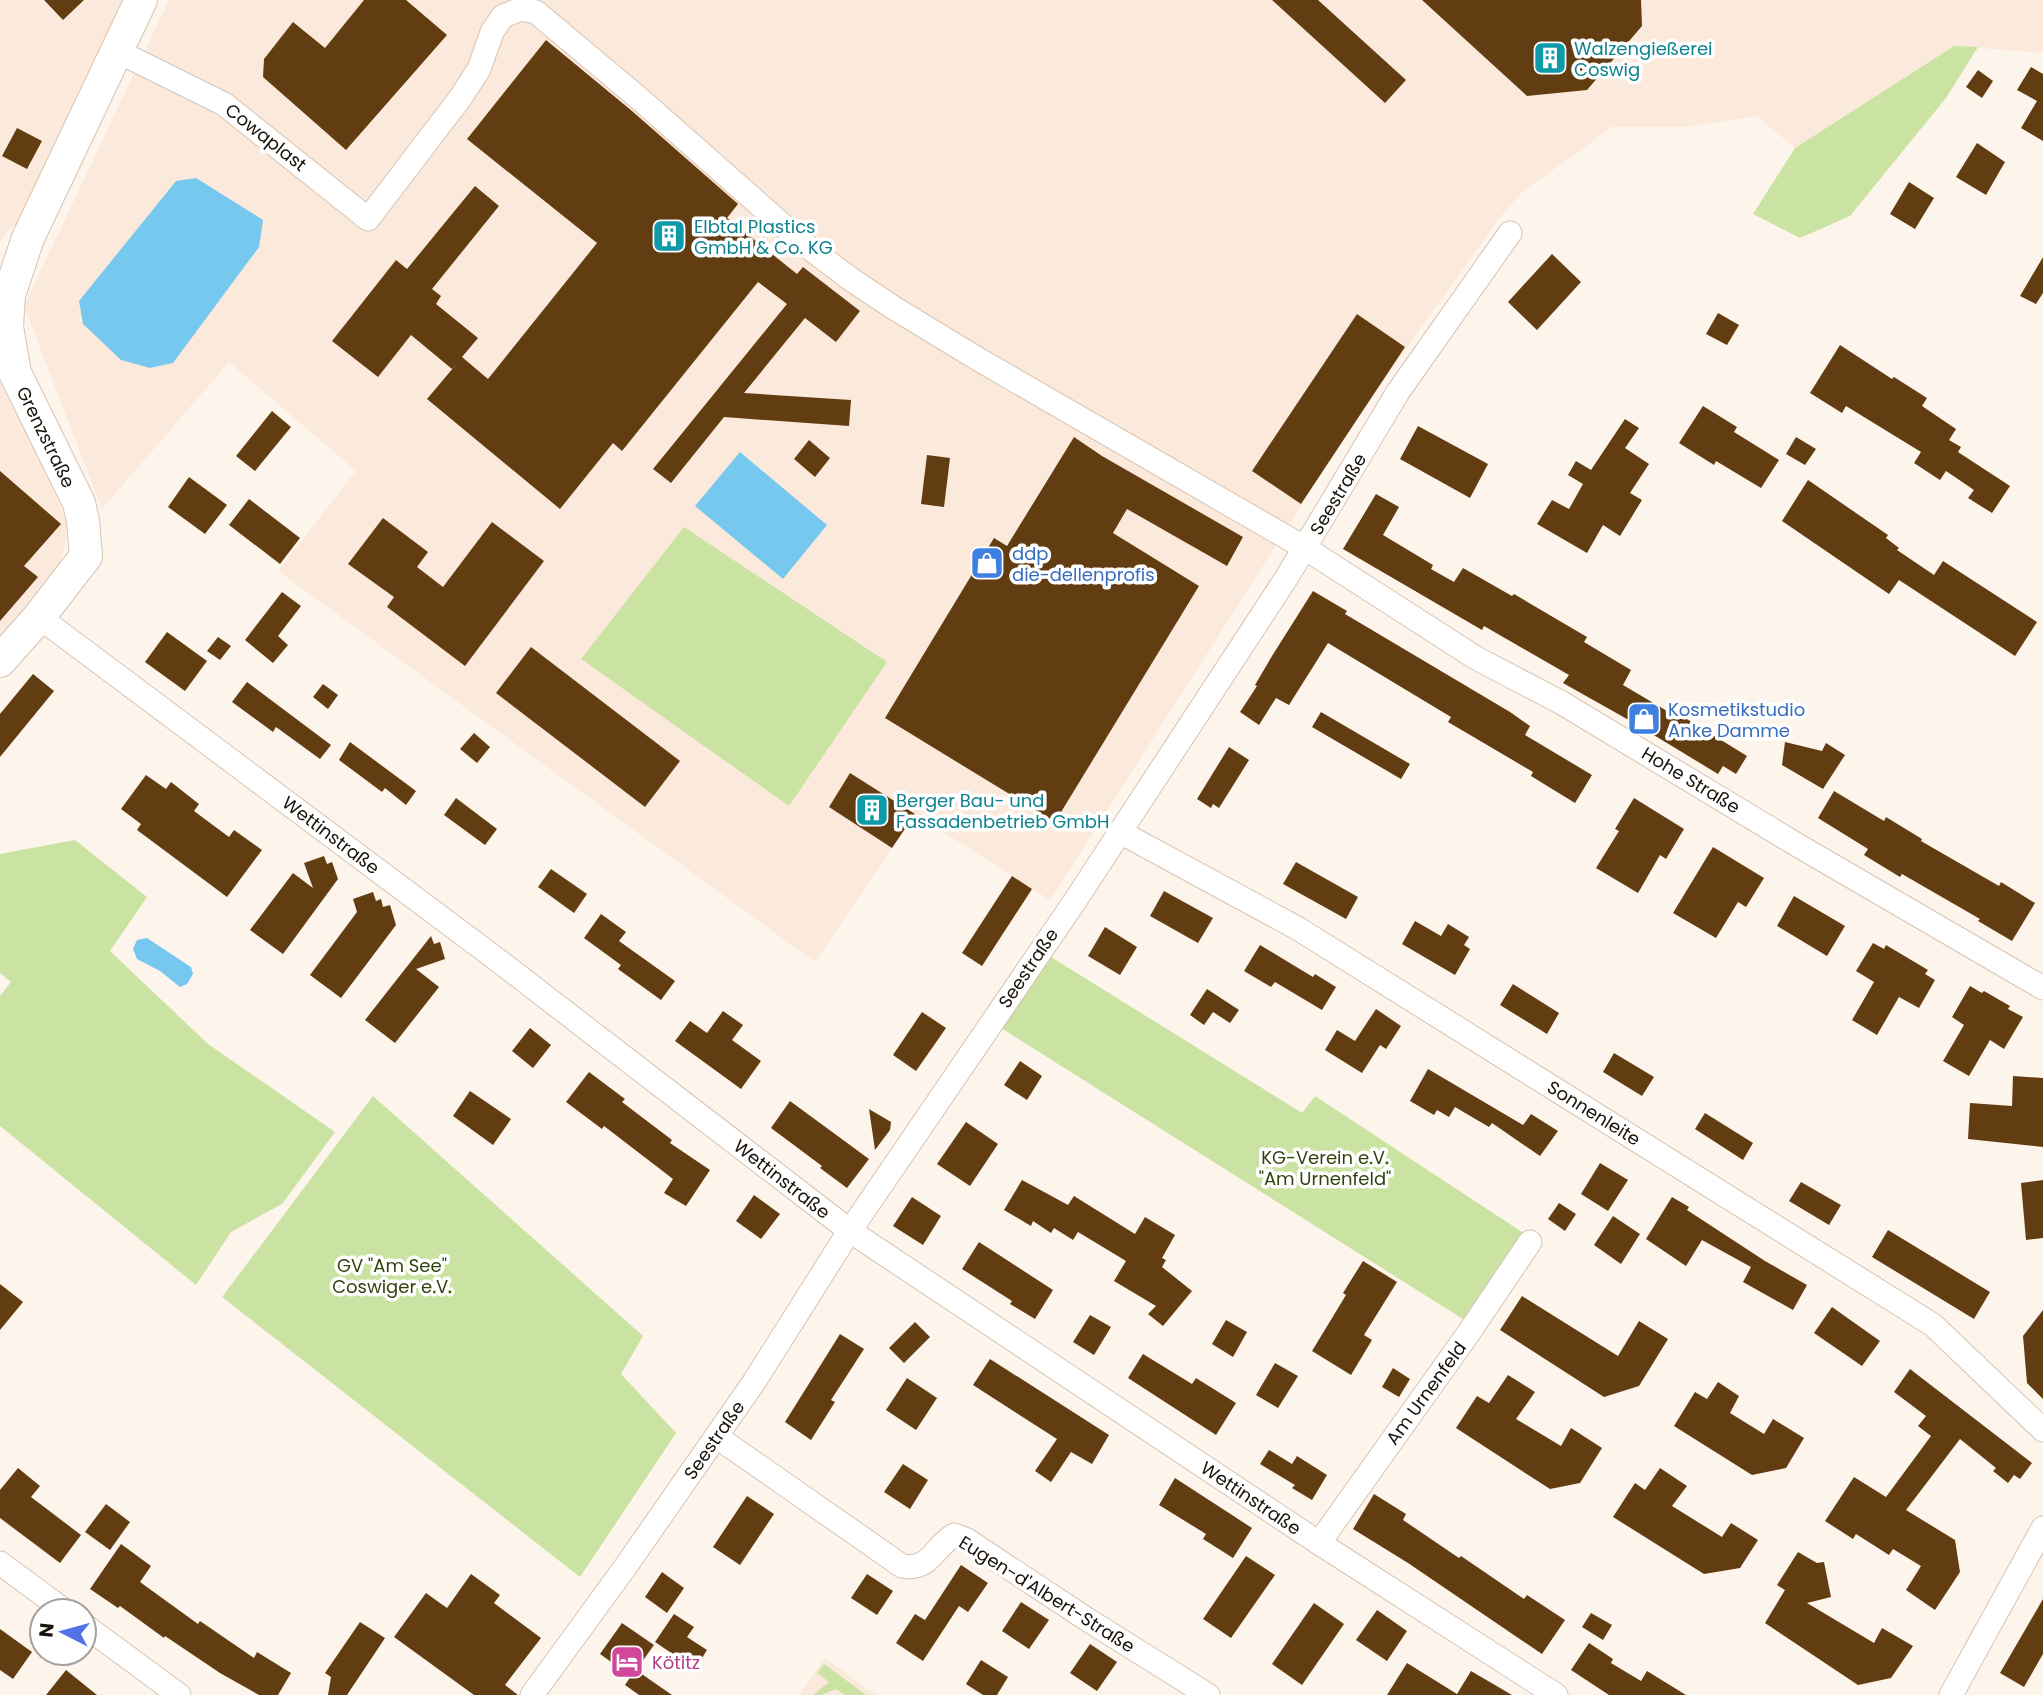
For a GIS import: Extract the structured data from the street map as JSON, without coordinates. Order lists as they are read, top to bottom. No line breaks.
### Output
{"streets":{"street":["Cowaplast","Grenzstraße","Seestraße","Hohe Straße","Wettinstraße","Sonnenleite","Am Urnenfeld","Eugen-d'Albert-Straße"]},"crossings":[["Cowaplast","Grenzstraße"],["Cowaplast","Hohe Straße"],["Grenzstraße","Wettinstraße"],["Seestraße","Hohe Straße"],["Seestraße","Wettinstraße"],["Seestraße","Sonnenleite"],["Seestraße","Eugen-d'Albert-Straße"],["Wettinstraße","Am Urnenfeld"]],"parks":["KG-Verein e.V. \"Am Urnenfeld\"","GV \"Am See\" Coswiger e.V."],"places":{"building":["Walzengießerei Coswig","Elbtal Plastics GmbH & Co. KG","Berger Bau- und Fassadenbetrieb GmbH"],"shop":["ddp die-dellenprofis","Kosmetikstudio Anke Damme"],"hotel":["Kötitz"]},"north":"left"}
